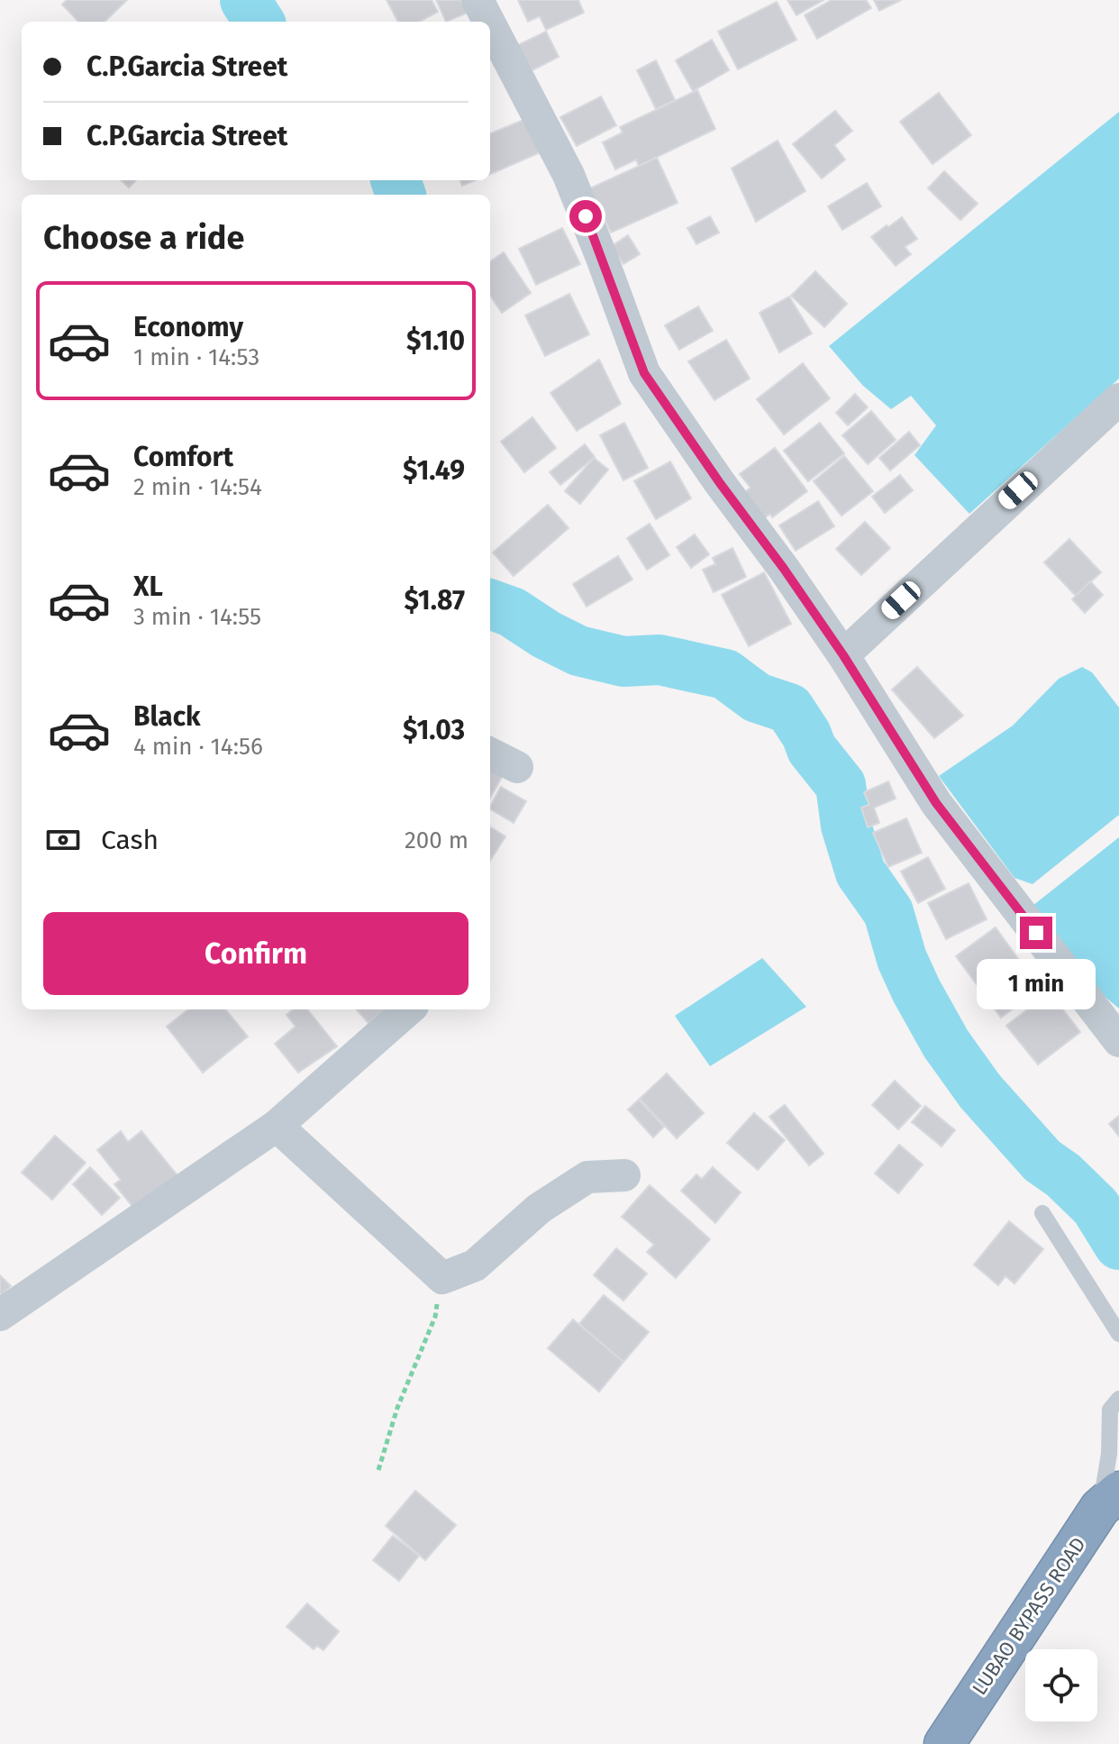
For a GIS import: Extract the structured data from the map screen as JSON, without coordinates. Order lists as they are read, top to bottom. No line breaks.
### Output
{"streets":{"highway":["LUBAO BYPASS ROAD"]},"page":{"banner":["C.P.Garcia Street","C.P.Garcia Street"],"heading":"Choose a ride","list":[{"name":"Economy","note":"1 min · 14:53","value":"$1.10"},{"name":"Comfort","note":"2 min · 14:54","value":"$1.49"},{"name":"XL","note":"3 min · 14:55","value":"$1.87"},{"name":"Black","note":"4 min · 14:56","value":"$1.03"}],"pay":["Cash","200 m"],"buttons":"Confirm","bubble":"1 min"}}
